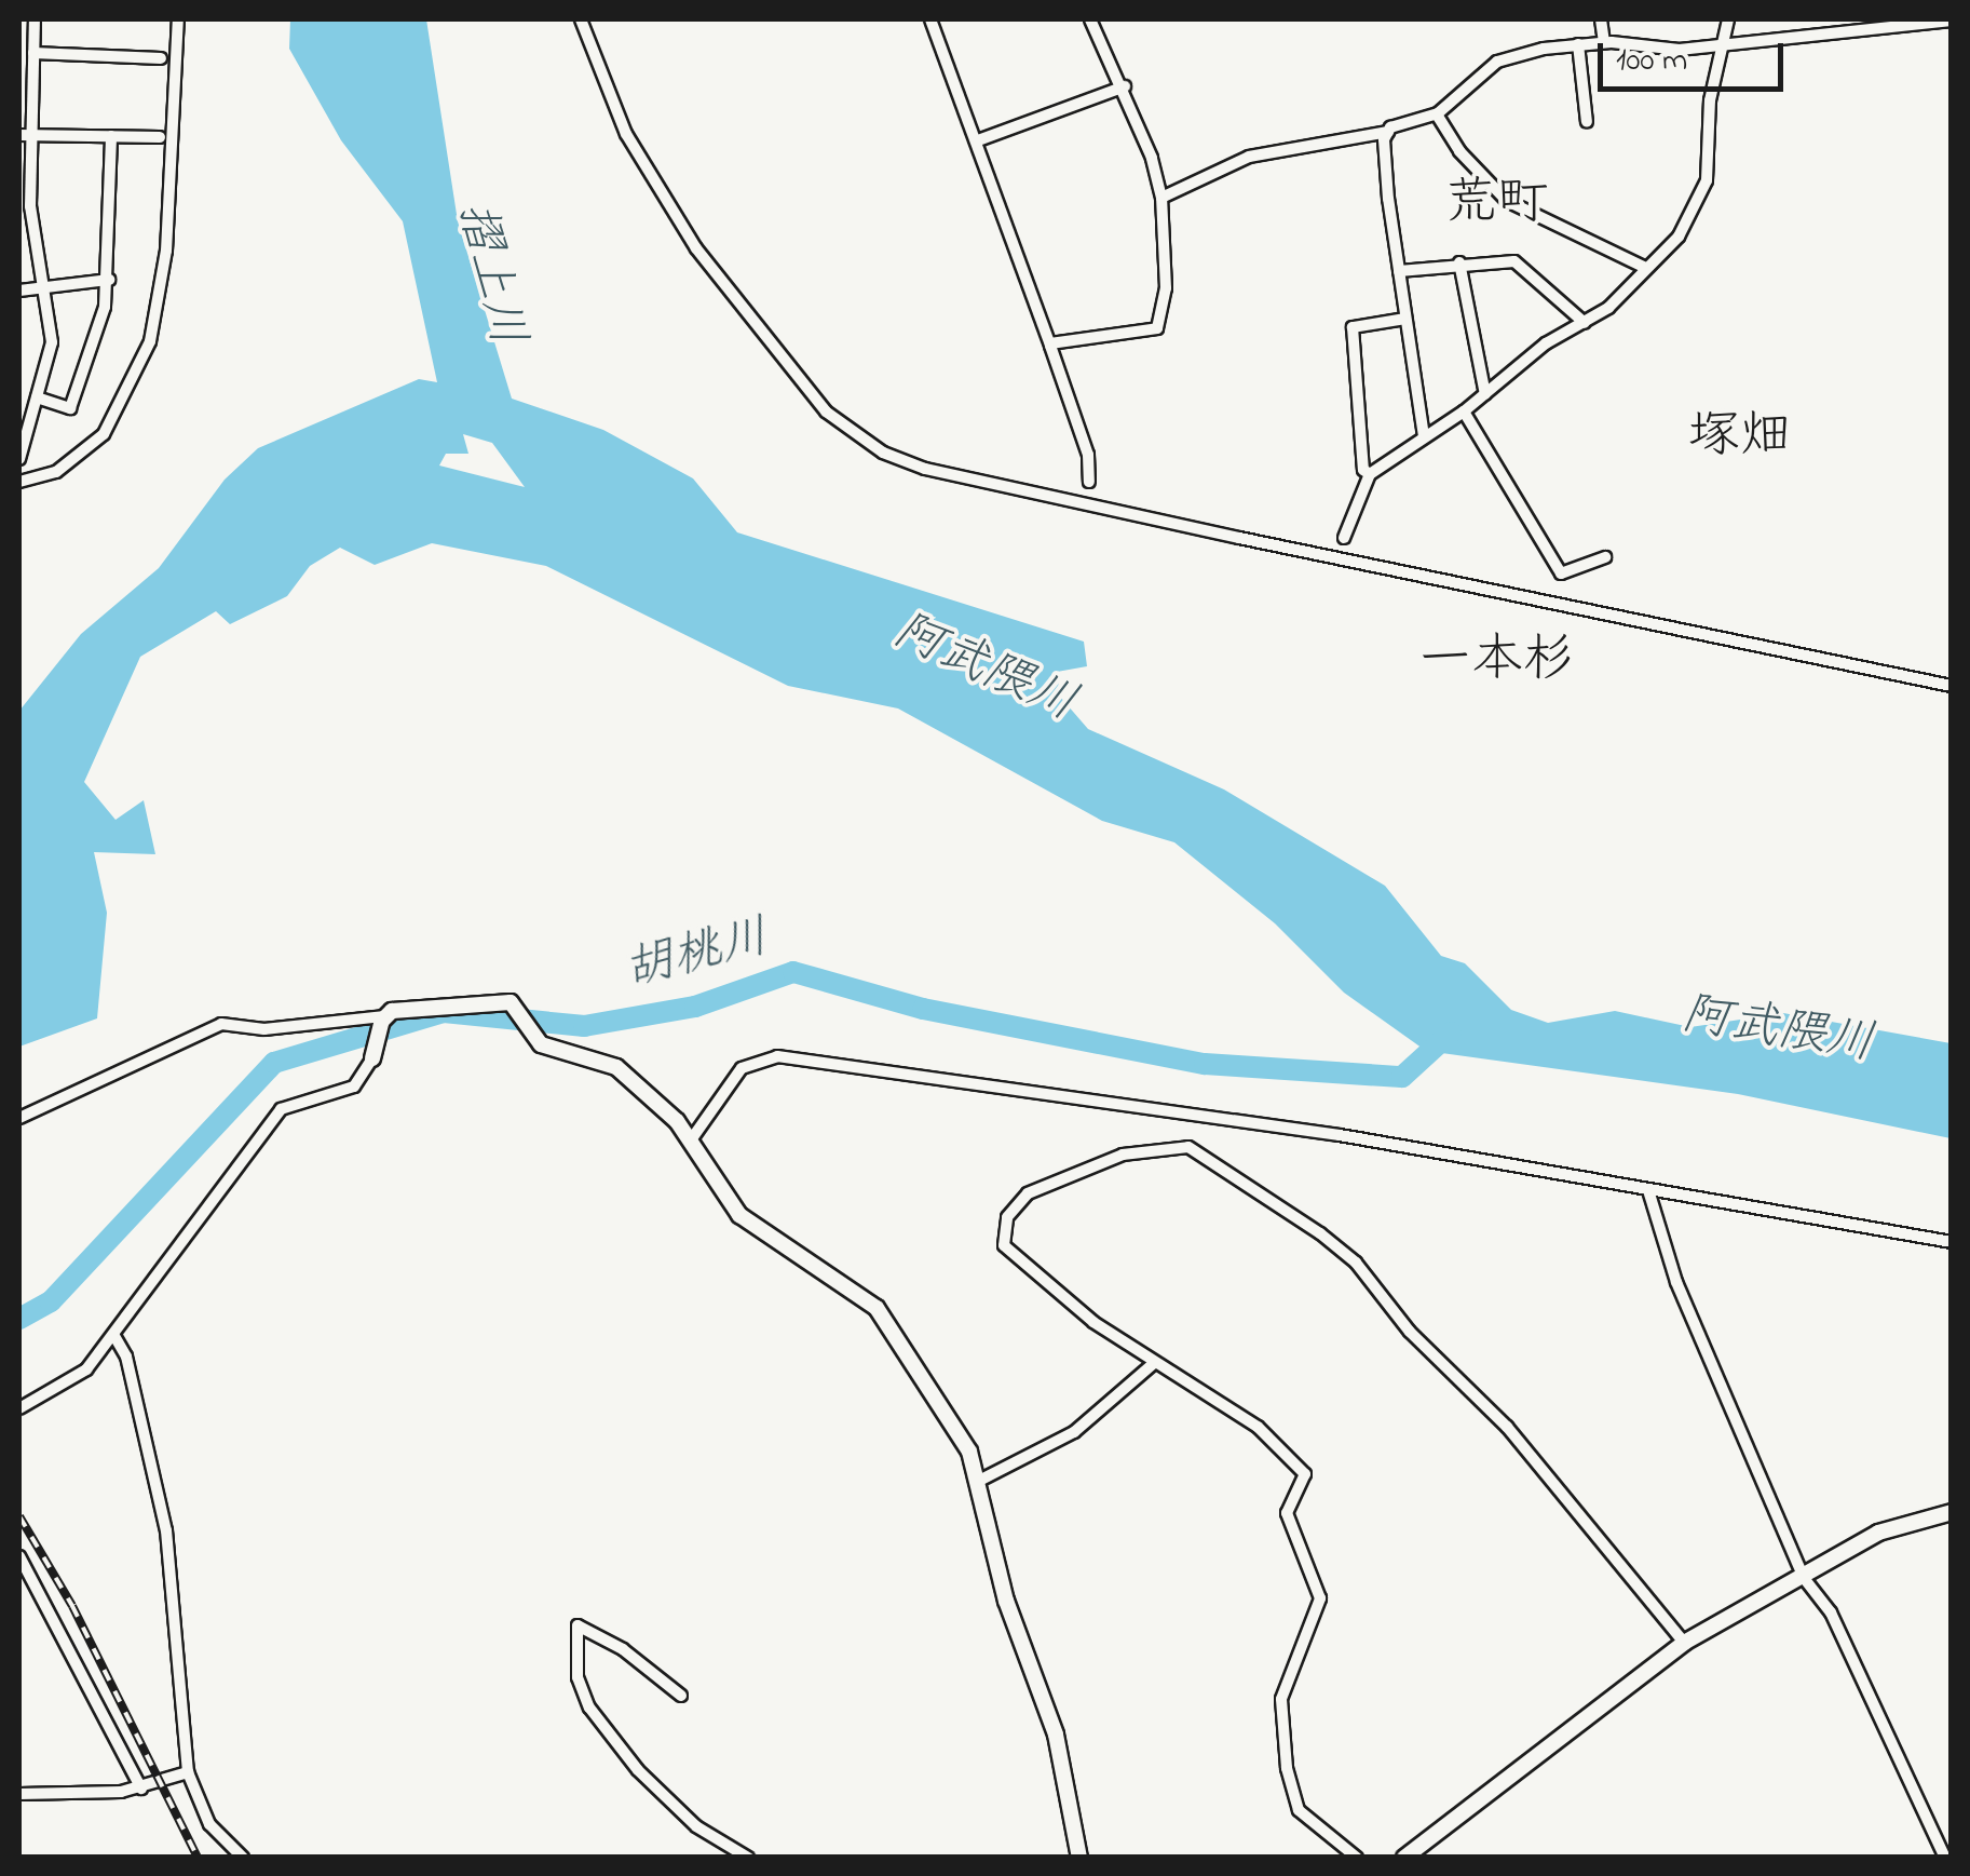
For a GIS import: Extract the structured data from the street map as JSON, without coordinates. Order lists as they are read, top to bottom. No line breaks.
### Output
{"districts":["荒町","塚畑","一本杉"],"water":["摺上川","阿武隈川","胡桃川"],"scale_bar":"100 m"}
